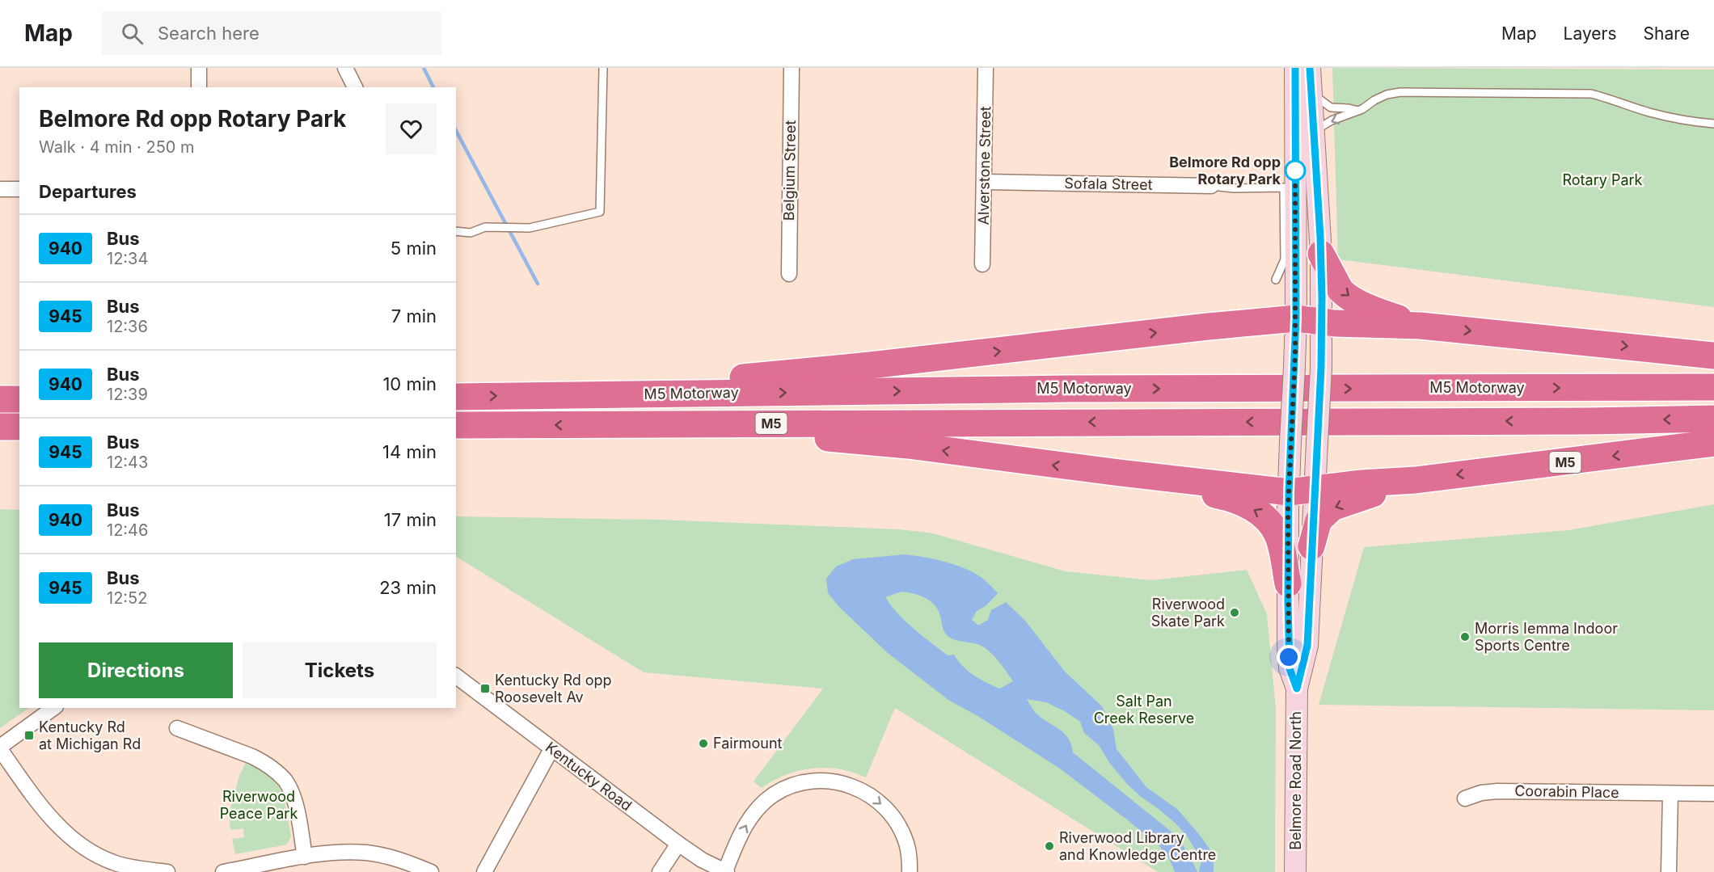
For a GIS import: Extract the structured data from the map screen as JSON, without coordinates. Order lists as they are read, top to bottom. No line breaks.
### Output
{"streets":{"highway":["M5 Motorway","M5"],"main road":["Belmore Road North"],"street":["Alverstone Street","Belgium Street","Sofala Street","Kentucky Road","Coorabin Place"]},"crossings":[["Alverstone Street","Sofala Street"],["M5","Belmore Road North"]],"parks":["Rotary Park","Salt Pan Creek Reserve","Riverwood Peace Park"],"places":{"other":["Belmore Rd opp Rotary Park","Riverwood Skate Park","Morris Iemma Indoor Sports Centre","Fairmount","Riverwood Library and Knowledge Centre"],"transit":["Kentucky Rd opp Roosevelt Av","Kentucky Rd at Michigan Rd"]},"lines":["bus line 940"],"page":{"header":"Map","search":"Search here","nav":["Map","Layers","Share"],"heading":[["Belmore Rd opp Rotary Park","Walk · 4 min · 250 m"],"Departures"],"list":[{"mark":"940","name":"Bus","note":"12:34","value":"5 min"},{"mark":"945","name":"Bus","note":"12:36","value":"7 min"},{"mark":"940","name":"Bus","note":"12:39","value":"10 min"},{"mark":"945","name":"Bus","note":"12:43","value":"14 min"},{"mark":"940","name":"Bus","note":"12:46","value":"17 min"},{"mark":"945","name":"Bus","note":"12:52","value":"23 min"}],"buttons":["Directions","Tickets"]}}
